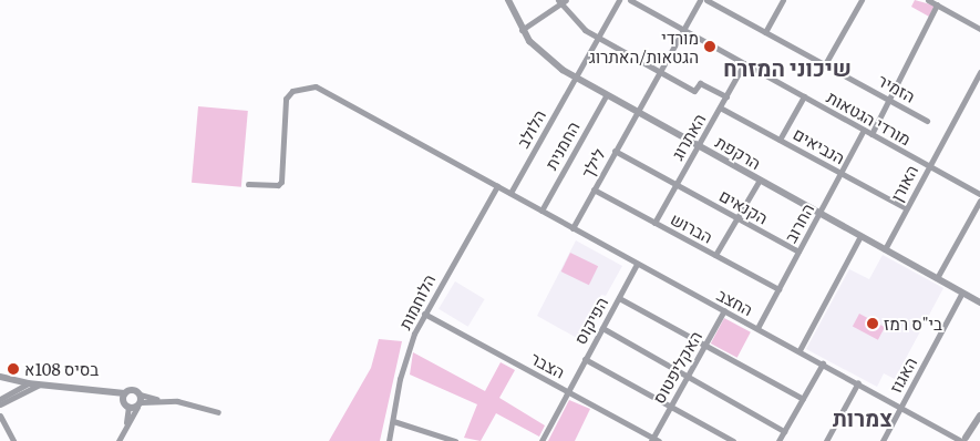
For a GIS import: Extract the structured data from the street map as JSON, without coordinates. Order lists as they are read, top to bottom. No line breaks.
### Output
{"streets":{"street":["הזמיר","מורדי הגטאות","הלולב","האתרוג","החמנית","הנביאים","הרקפת","לילך","האורן","הקנאים","החרוב","הברוש","הלוחמות","החצב","הפיקוס","הצבר","האקליפטוס","האגוז"]},"crossings":[["מורדי הגטאות","האתרוג"],["מורדי הגטאות","לילך"],["מורדי הגטאות","האורן"],["מורדי הגטאות","החרוב"],["הלולב","הרקפת"],["הלולב","החצב"],["האתרוג","הנביאים"],["האתרוג","הרקפת"],["האתרוג","הקנאים"],["האתרוג","הברוש"],["החמנית","הרקפת"],["החמנית","החצב"],["הנביאים","האורן"],["הנביאים","החרוב"],["הרקפת","לילך"],["הרקפת","האורן"],["הרקפת","החרוב"],["הרקפת","האגוז"],["לילך","הקנאים"],["לילך","הברוש"],["לילך","החצב"],["הקנאים","החרוב"],["החרוב","הברוש"],["החרוב","החצב"],["הלוחמות","החצב"],["הלוחמות","הצבר"],["החצב","הפיקוס"],["החצב","האקליפטוס"],["החצב","האגוז"],["הפיקוס","הצבר"],["הצבר","האקליפטוס"]],"districts":["שיכוני המזרח","צמרות"],"places":["מורדי הגטאות/האתרוג","בי\"ס רמז","בסיס 108א"]}
